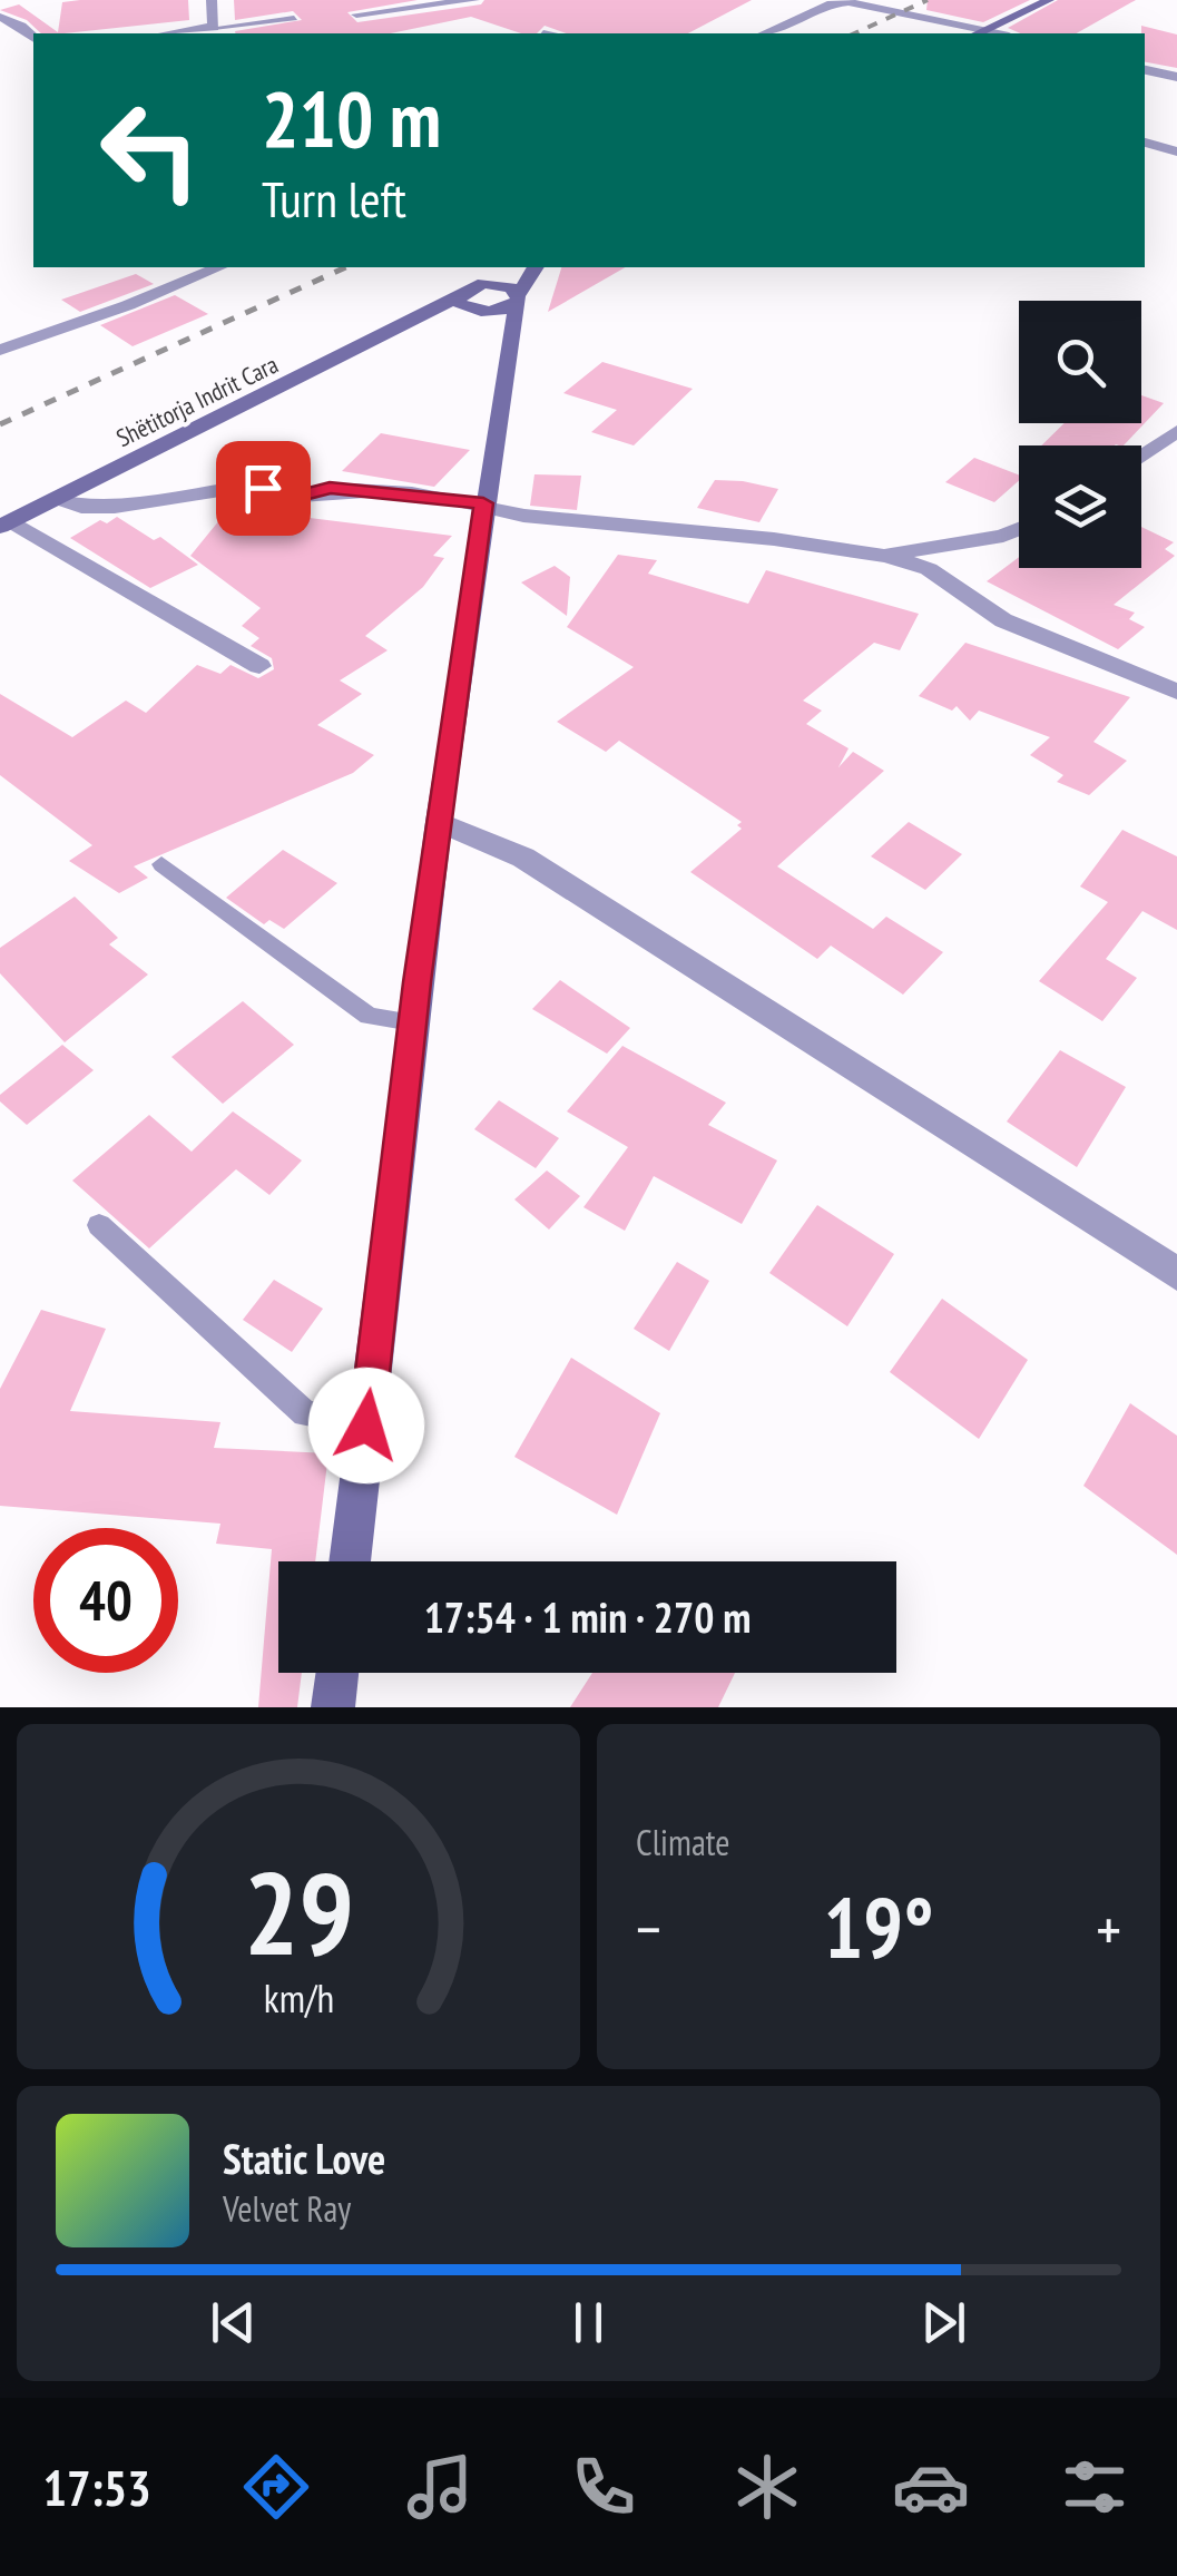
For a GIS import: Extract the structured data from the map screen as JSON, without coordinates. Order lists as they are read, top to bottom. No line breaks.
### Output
{"streets":{"street":["Shëtitorja Indrit Cara"]},"page":{"turn":["210 m","Turn left"],"limit":"40","trip":"17:54 · 1 min · 270 m","tile":"Climate","heat":["−","19°","+"],"song":["Static Love","Velvet Ray"],"tabs":"17:53","gauge":["29","km/h"]}}
